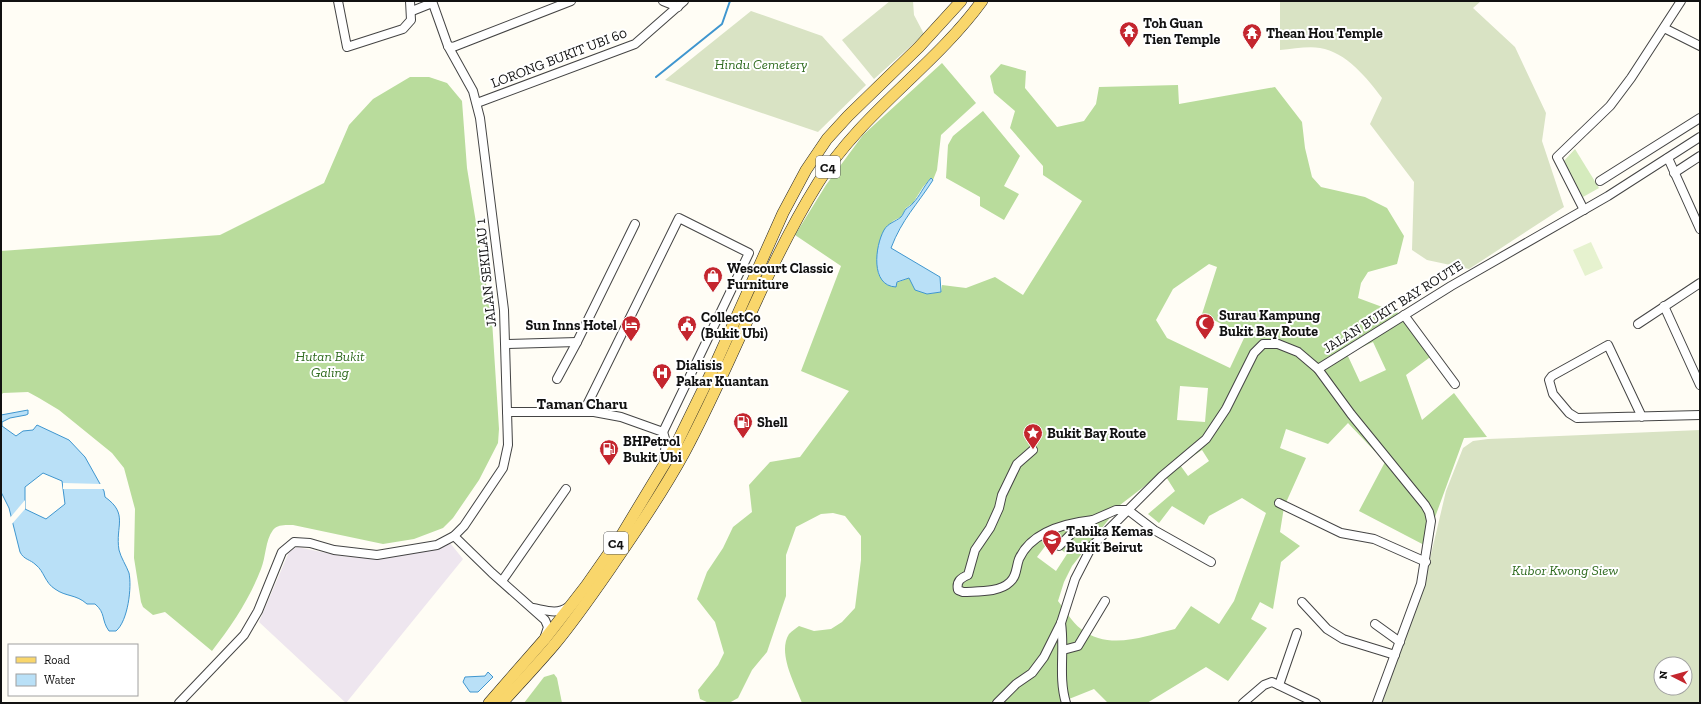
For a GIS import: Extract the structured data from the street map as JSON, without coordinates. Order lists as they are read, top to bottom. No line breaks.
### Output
{"streets":{"main road":["C4"],"street":["LORONG BUKIT UBI 60","JALAN SEKILAU 1","JALAN BUKIT BAY ROUTE"]},"crossings":[["LORONG BUKIT UBI 60","JALAN SEKILAU 1"]],"districts":["Taman Charu"],"parks":["Hindu Cemetery","Hutan Bukit Galing","Kubor Kwong Siew"],"places":{"temple":["Toh Guan Tien Temple","Thean Hou Temple"],"shop":["Wescourt Classic Furniture"],"mosque":["Surau Kampung Bukit Bay Route"],"hotel":["Sun Inns Hotel"],"public building":["CollectCo (Bukit Ubi)"],"hospital":["Dialisis Pakar Kuantan"],"fuel station":["Shell","BHPetrol Bukit Ubi"],"place":["Bukit Bay Route"],"school or university":["Tabika Kemas Bukit Beirut"]},"legend":["Road","Water"],"north":"left"}
